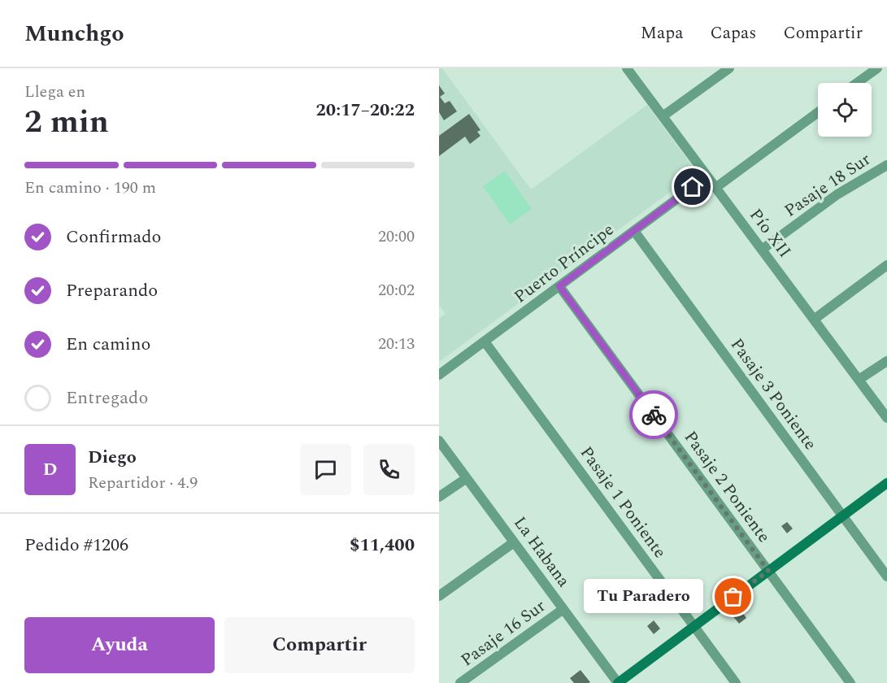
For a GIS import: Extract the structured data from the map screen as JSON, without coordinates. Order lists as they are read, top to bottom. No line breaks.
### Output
{"streets":{"street":["Pasaje 18 Sur","Pío XII","Puerto Príncipe","Pasaje 3 Poniente","Pasaje 2 Poniente","Pasaje 1 Poniente","La Habana","Pasaje 16 Sur"]},"crossings":[["Pasaje 18 Sur","Pío XII"],["Pío XII","Puerto Príncipe"],["Puerto Príncipe","Pasaje 3 Poniente"],["Puerto Príncipe","Pasaje 2 Poniente"],["Puerto Príncipe","Pasaje 1 Poniente"],["La Habana","Pasaje 16 Sur"]],"places":["Tu Paradero"],"page":{"header":"Munchgo","nav":["Mapa","Capas","Compartir"],"heading":["2 min","Llega en","20:17–20:22"],"panel":["Diego","Repartidor · 4.9","Pedido #1206","$11,400"],"bar":"En camino · 190 m","list":[["Confirmado","20:00"],["Preparando","20:02"],["En camino","20:13"],"Entregado"],"round":"D","bubble":"Tu Paradero","buttons":["Ayuda","Compartir"]}}
